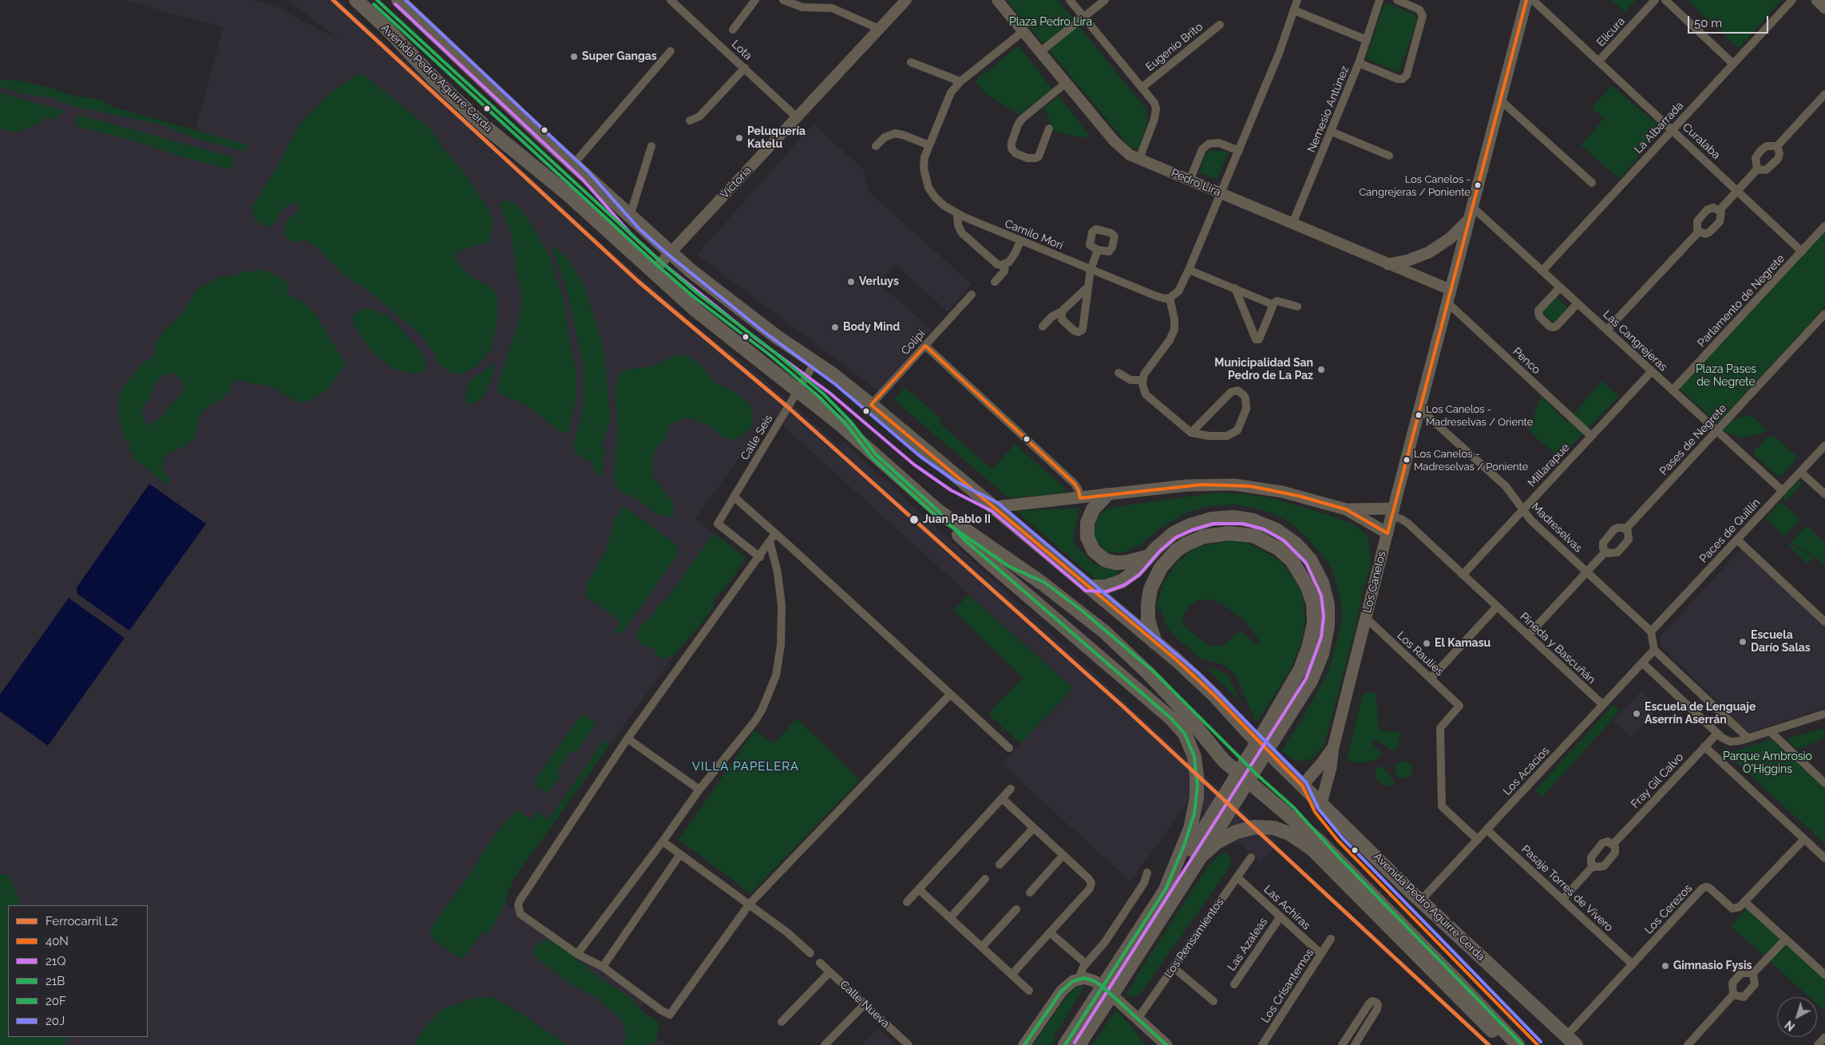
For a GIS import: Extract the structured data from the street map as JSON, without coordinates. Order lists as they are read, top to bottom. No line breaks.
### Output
{"streets":{"highway":["Avenida Pedro Aguirre Cerda"],"main road":["Los Canelos"],"street":["Elicura","Eugenio Brito","Lota","Nemesio Antúnez","La Albarrada","Curalaba","Victoria","Pedro Lira","Camilo Mori","Parlamento de Negrete","Las Cangrejeras","Colipi","Penco","Calle Seis","Pases de Negrete","Millarapue","Madreselvas","Paces de Quillín","Pineda y Bascuñán","Los Raulíes","Los Acacios","Fray Gil Calvo","Pasaje Torres de Vivero","Las Achiras","Los Cerezos","Los Pensamientos","Las Azaleas","Los Crisantemos","Calle Nueva"]},"crossings":[["Elicura","Curalaba"],["Lota","Victoria"],["Avenida Pedro Aguirre Cerda","Victoria"],["Avenida Pedro Aguirre Cerda","Colipi"],["Avenida Pedro Aguirre Cerda","Calle Seis"],["Avenida Pedro Aguirre Cerda","Los Canelos"],["Nemesio Antúnez","Pedro Lira"],["La Albarrada","Curalaba"],["La Albarrada","Las Cangrejeras"],["Curalaba","Parlamento de Negrete"],["Pedro Lira","Camilo Mori"],["Pedro Lira","Los Canelos"],["Parlamento de Negrete","Las Cangrejeras"],["Las Cangrejeras","Pases de Negrete"],["Las Cangrejeras","Millarapue"],["Las Cangrejeras","Paces de Quillín"],["Las Cangrejeras","Los Canelos"],["Penco","Millarapue"],["Penco","Los Canelos"],["Pases de Negrete","Madreselvas"],["Pases de Negrete","Pineda y Bascuñán"],["Millarapue","Madreselvas"],["Millarapue","Pineda y Bascuñán"],["Madreselvas","Paces de Quillín"],["Madreselvas","Los Canelos"],["Los Canelos","Pineda y Bascuñán"],["Los Canelos","Los Raulíes"],["Pineda y Bascuñán","Los Acacios"],["Los Raulíes","Los Acacios"],["Los Acacios","Pasaje Torres de Vivero"],["Fray Gil Calvo","Pasaje Torres de Vivero"],["Pasaje Torres de Vivero","Los Cerezos"],["Las Achiras","Los Pensamientos"],["Las Achiras","Las Azaleas"],["Las Achiras","Los Crisantemos"]],"districts":["VILLA PAPELERA"],"parks":["Plaza Pedro Lira","Plaza Pases de Negrete","Parque Ambrosio O'Higgins"],"places":["Super Gangas","Peluquería Katelu","Los Canelos - Cangrejeras / Poniente","Verluys","Body Mind","Municipalidad San Pedro de La Paz","Los Canelos - Madreselvas / Oriente","Los Canelos - Madreselvas / Poniente","Juan Pablo II","Escuela Darío Salas","El Kamasu","Escuela de Lenguaje Aserrín Aserrán","Gimnasio Fysis"],"lines":["rail line L2","transit line 40N","transit line 21B","transit line 20J","transit line 21Q","transit line 20F"],"legend":["Ferrocarril L2","40N","21Q","21B","20F","20J"],"scale_bar":"50 m","north":"bottom left"}
